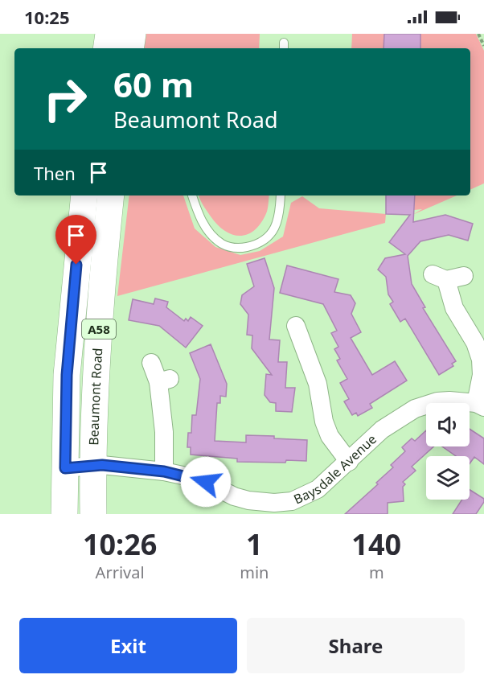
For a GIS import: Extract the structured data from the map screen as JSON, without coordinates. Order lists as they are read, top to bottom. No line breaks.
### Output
{"streets":{"highway":["A58","Beaumont Road"],"street":["Baysdale Avenue"]},"crossings":[["Beaumont Road","Baysdale Avenue"]],"page":{"status":"10:25","turn":["60 m","Beaumont Road"],"then":"Then","eta":["10:26","Arrival","1","min","140","m"],"buttons":["Exit","Share"]}}
